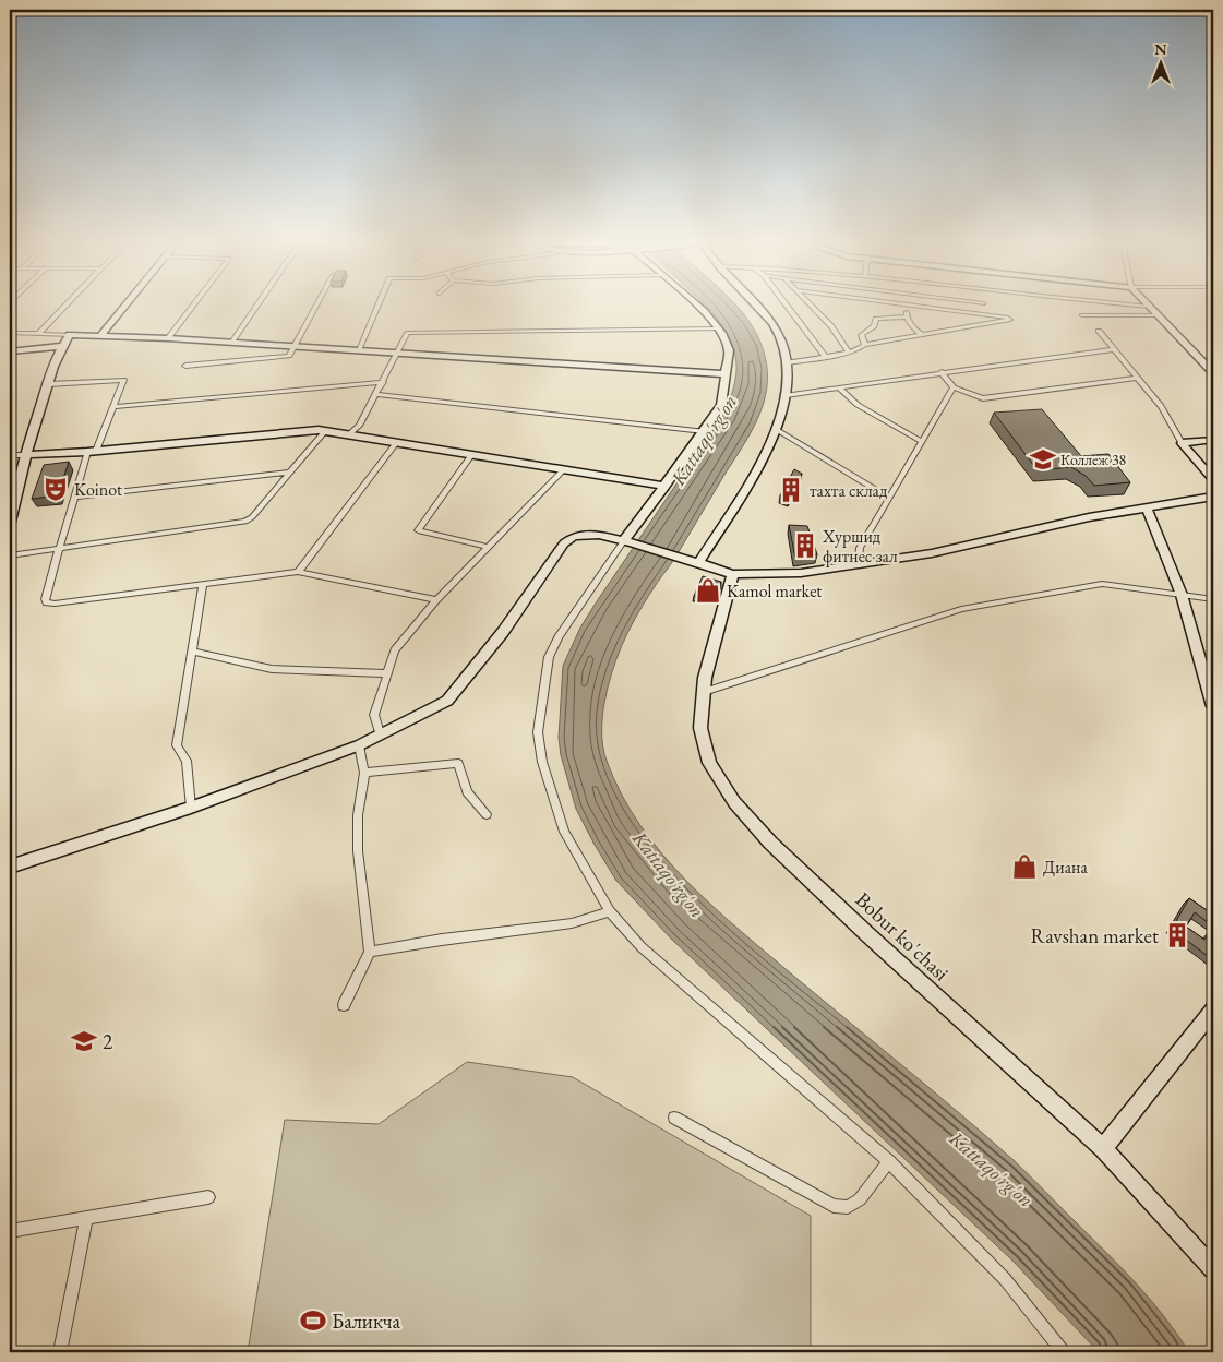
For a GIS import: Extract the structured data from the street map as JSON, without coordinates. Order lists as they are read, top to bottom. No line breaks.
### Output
{"streets":{"street":["Bobur ko'chasi"]},"water":["Kattaqo'rg'on"],"places":{"school or university":["Коллеж 38","2"],"theatre":["Koinot"],"building":["тахта склад","Хуршид фитнес зал","Ravshan market"],"shop":["Kamol market","Диана"],"sports":["Баликча"]},"north":"top"}
